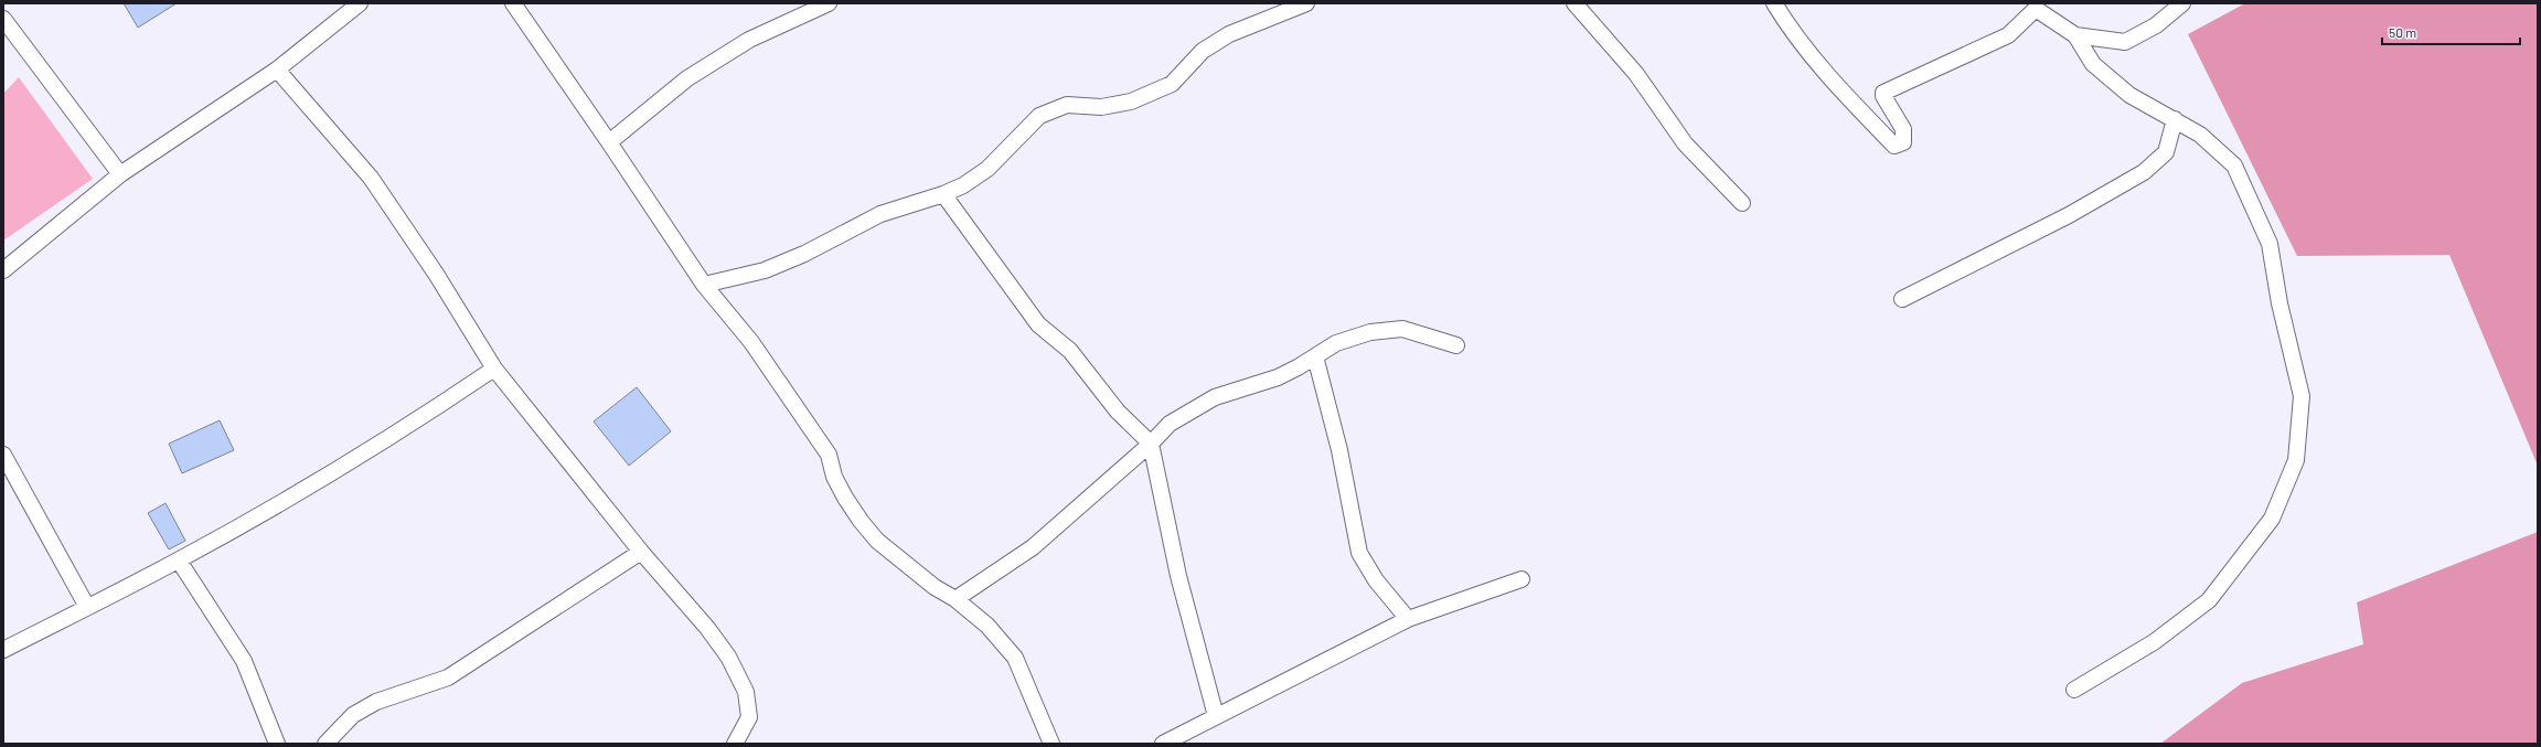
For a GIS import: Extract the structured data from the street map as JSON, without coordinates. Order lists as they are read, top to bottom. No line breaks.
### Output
{"scale_bar":"50 m"}
